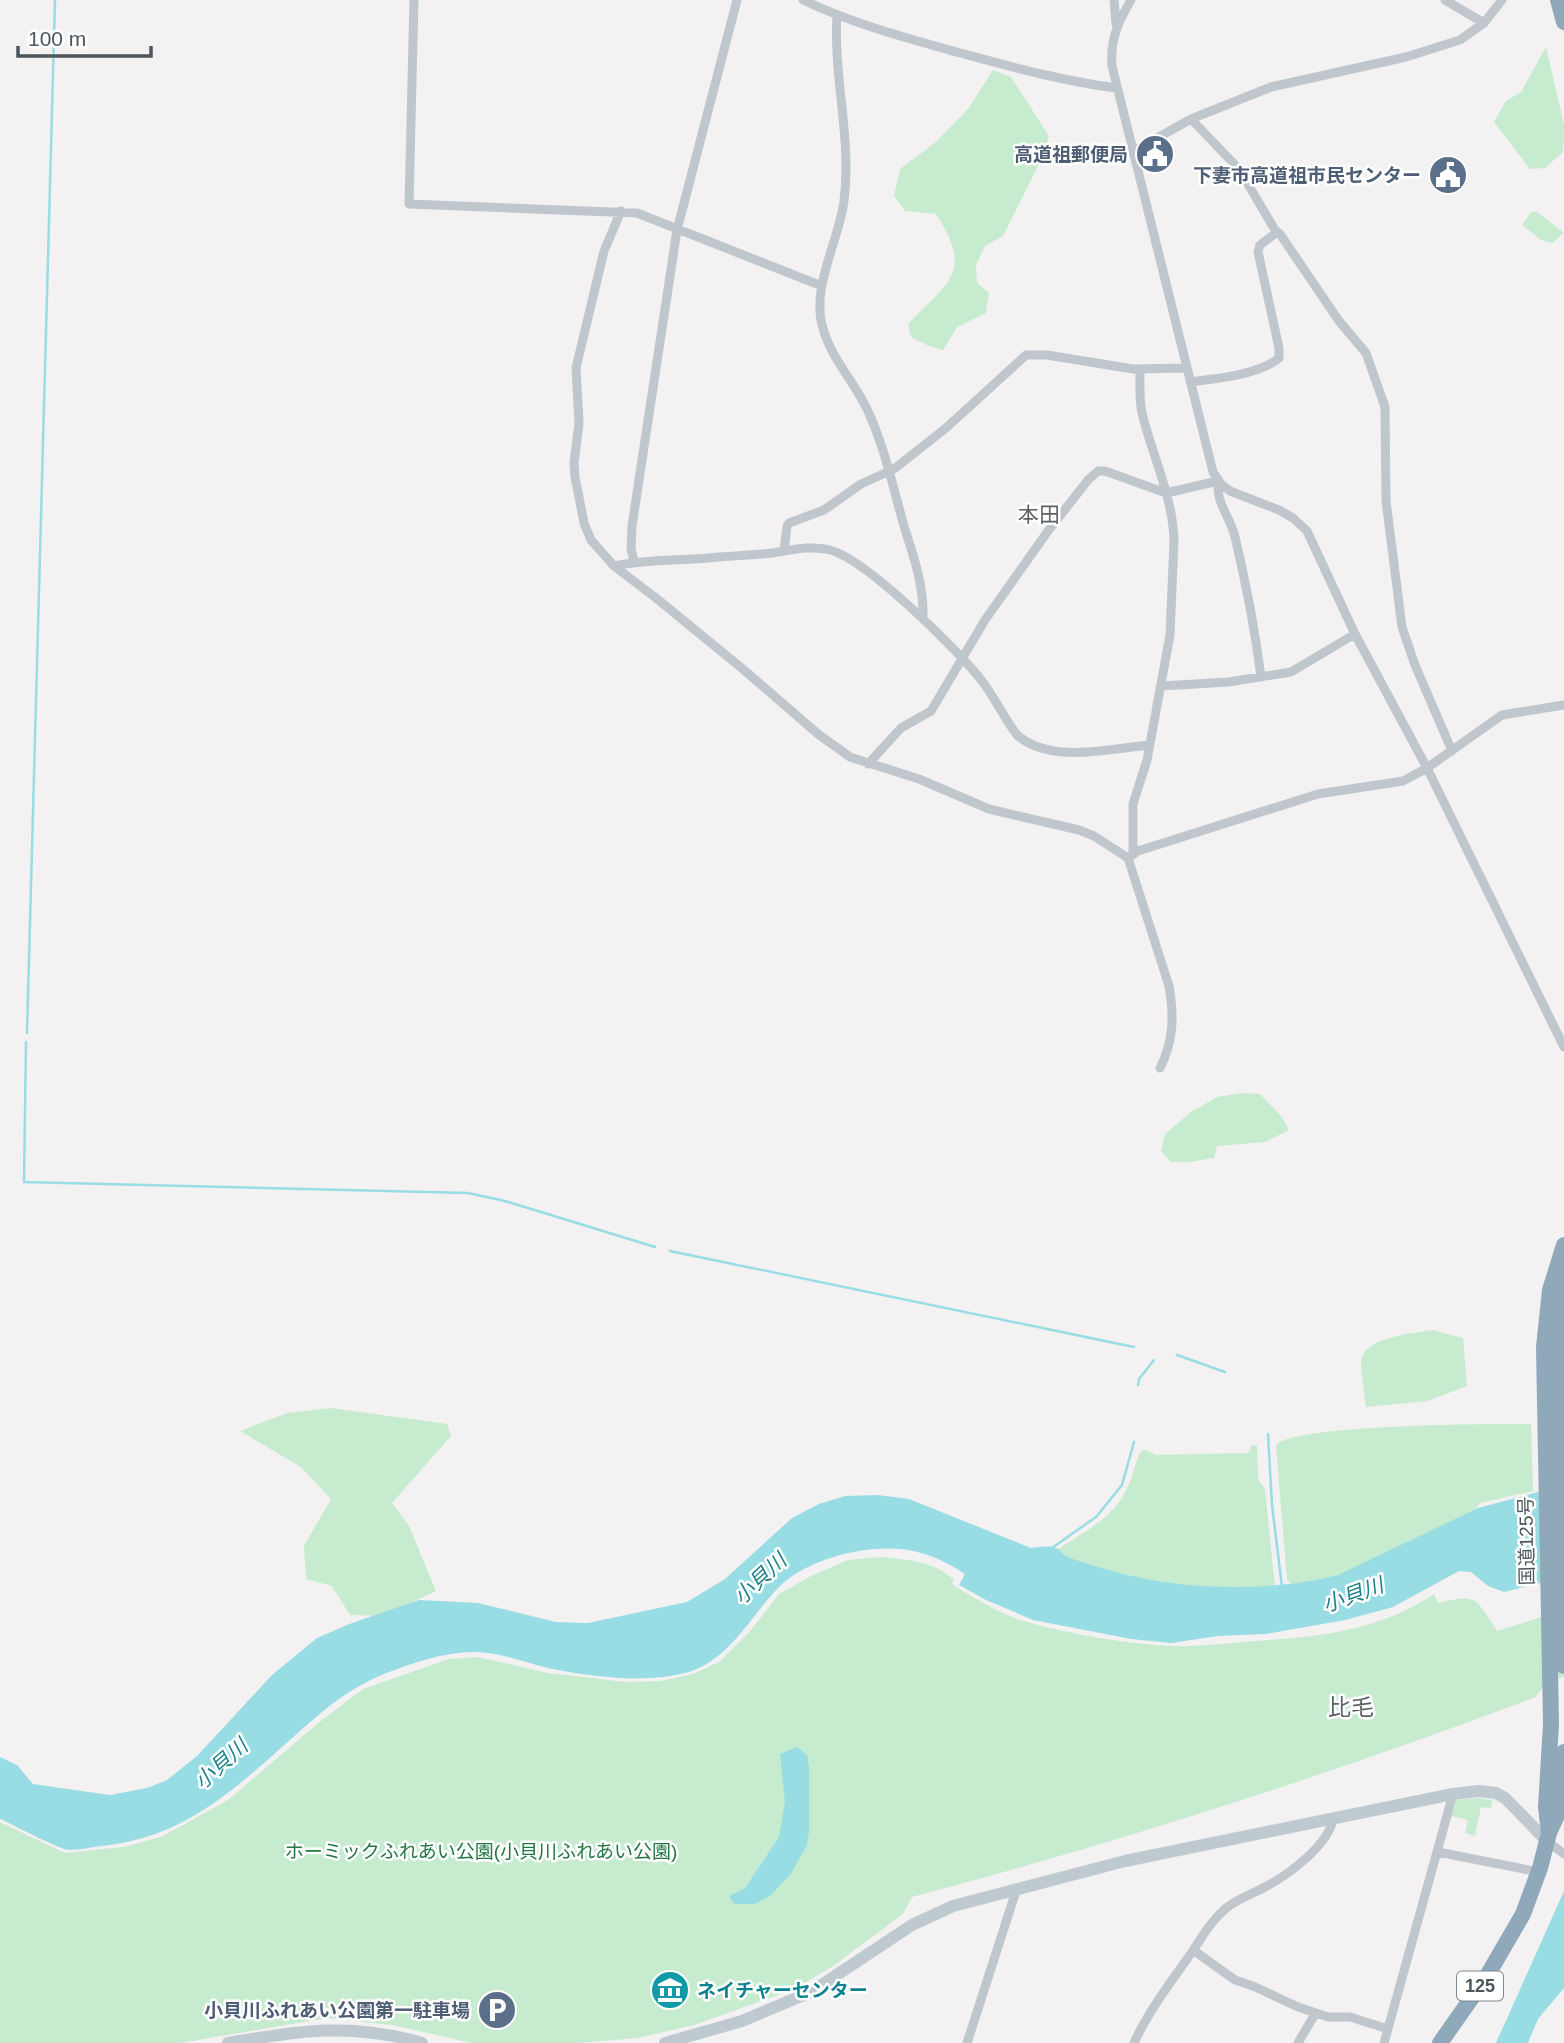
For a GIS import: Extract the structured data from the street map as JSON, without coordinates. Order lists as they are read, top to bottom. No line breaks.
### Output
{"streets":{"highway":["国道125号","125"]},"districts":["本田","比毛"],"water":["小貝川"],"parks":["ホーミックふれあい公園(小貝川ふれあい公園)"],"places":{"public building":["高道祖郵便局","下妻市高道祖市民センター"],"museum":["ネイチャーセンター"],"parking":["小貝川ふれあい公園第一駐車場"]},"scale_bar":"100 m"}
